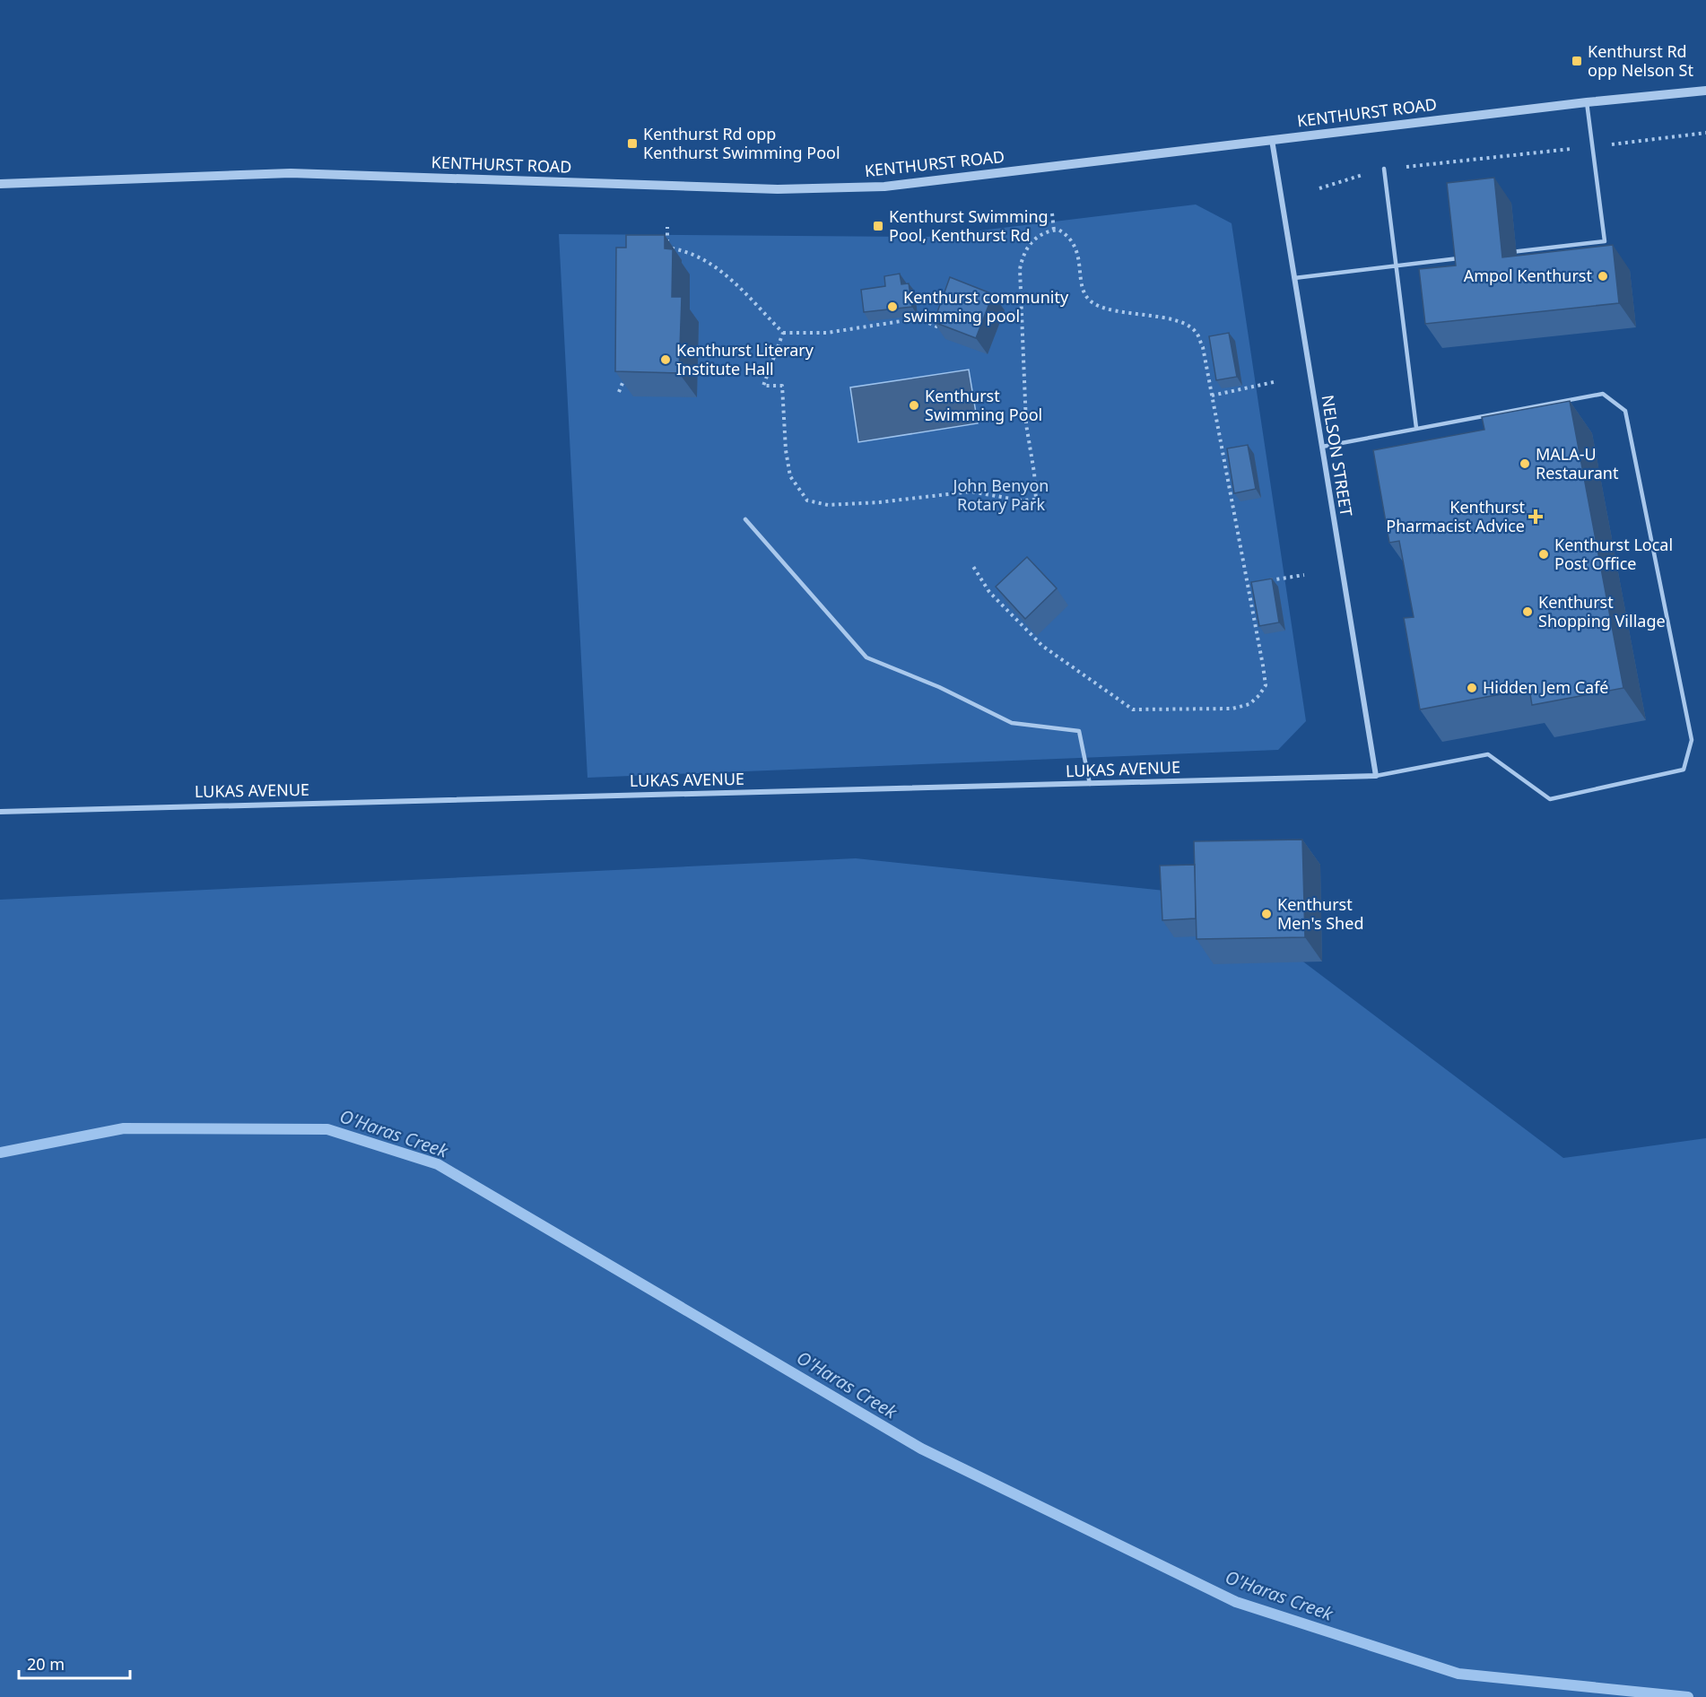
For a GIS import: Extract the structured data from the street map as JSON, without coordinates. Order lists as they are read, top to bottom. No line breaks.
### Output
{"streets":{"street":["KENTHURST ROAD","NELSON STREET","LUKAS AVENUE"]},"crossings":[["KENTHURST ROAD","NELSON STREET"],["NELSON STREET","LUKAS AVENUE"]],"water":["O'Haras Creek"],"parks":["John Benyon Rotary Park"],"places":{"transit":["Kenthurst Rd opp Nelson St","Kenthurst Rd opp Kenthurst Swimming Pool","Kenthurst Swimming Pool, Kenthurst Rd"],"other":["Ampol Kenthurst","Kenthurst community swimming pool","Kenthurst Literary Institute Hall","Kenthurst Swimming Pool","MALA-U Restaurant","Kenthurst Local Post Office","Kenthurst Shopping Village","Hidden Jem Café","Kenthurst Men's Shed"],"health":["Kenthurst Pharmacist Advice"]},"scale_bar":"20 m"}
